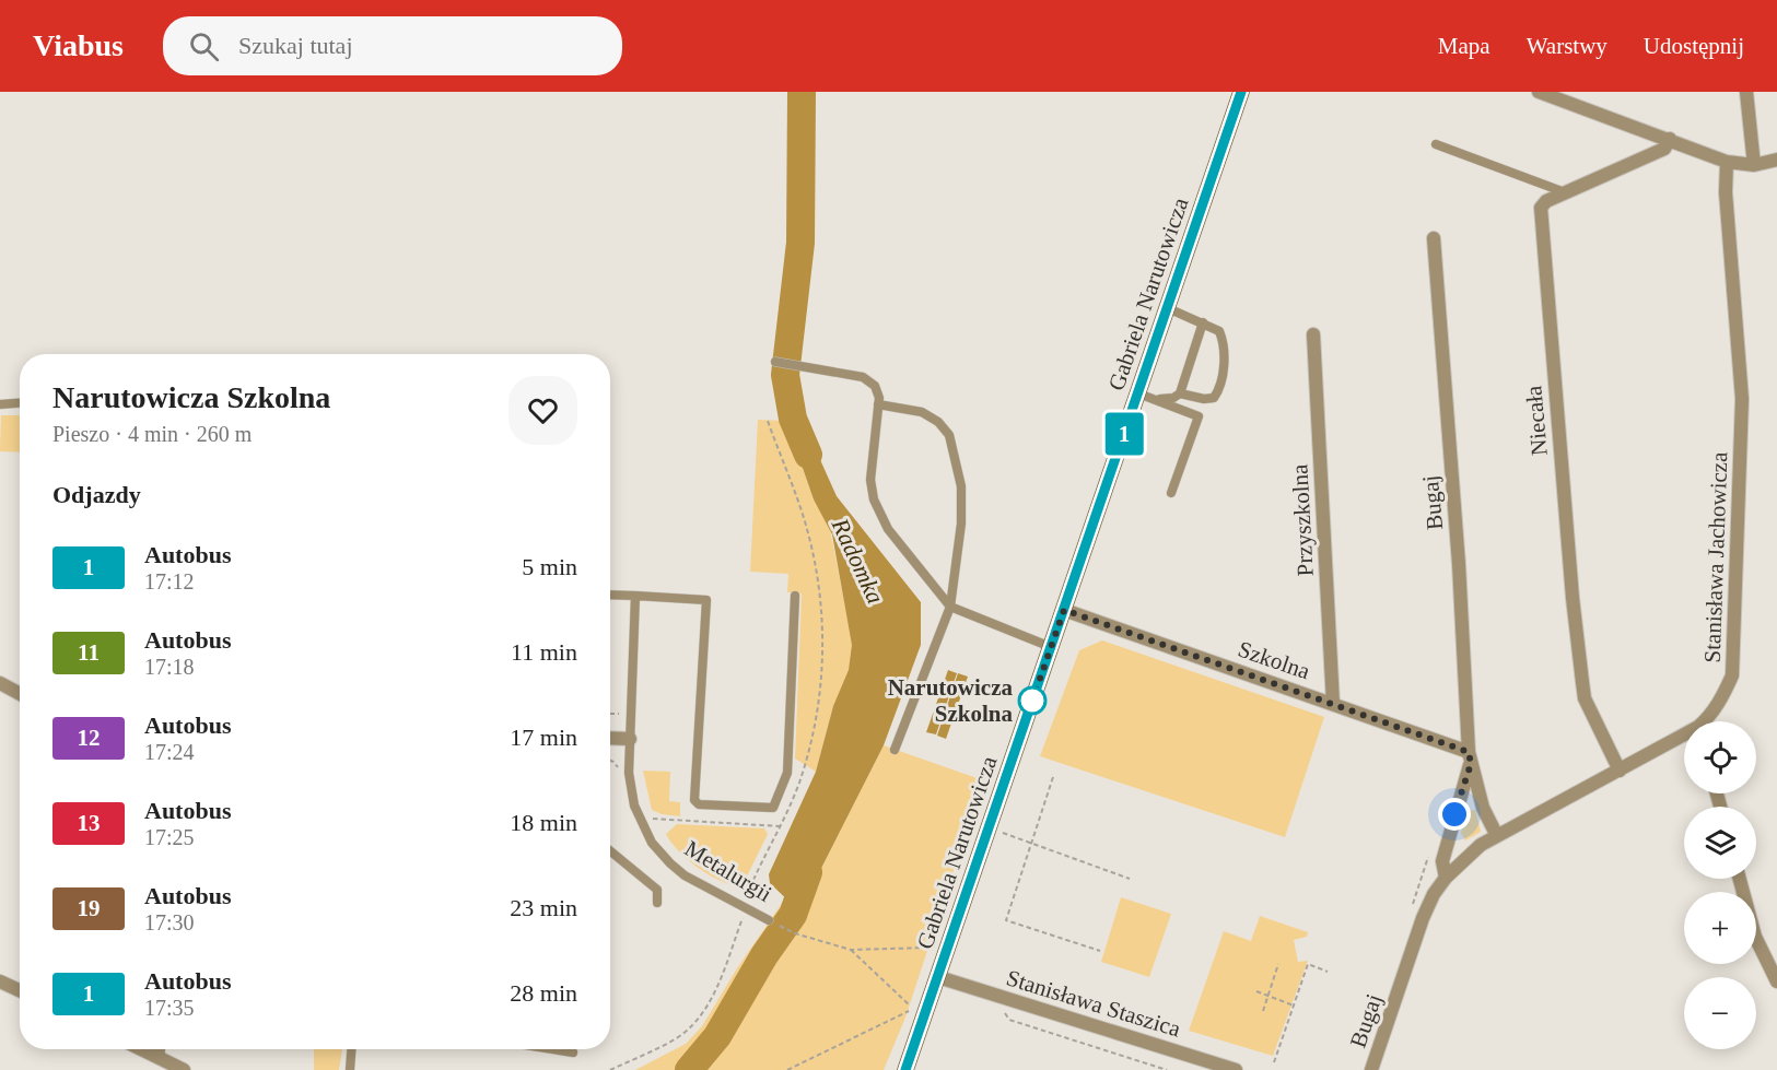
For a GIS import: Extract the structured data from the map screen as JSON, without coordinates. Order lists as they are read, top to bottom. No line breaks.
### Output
{"streets":{"main road":["Gabriela Narutowicza"],"street":["Niecała","Bugaj","Przyszkolna","Stanisława Jachowicza","Szkolna","Stanisława Staszica"],"lane":["Metalurgii"]},"crossings":[["Gabriela Narutowicza","Szkolna"],["Gabriela Narutowicza","Stanisława Staszica"],["Niecała","Stanisława Jachowicza"],["Bugaj","Stanisława Jachowicza"],["Bugaj","Szkolna"],["Przyszkolna","Szkolna"]],"water":["Radomka"],"places":["Narutowicza Szkolna"],"lines":["bus line 1"],"page":{"header":"Viabus","search":"Szukaj tutaj","nav":["Mapa","Warstwy","Udostępnij"],"on_map":"1","heading":[["Narutowicza Szkolna","Pieszo · 4 min · 260 m"],"Odjazdy"],"list":[{"mark":"1","name":"Autobus","note":"17:12","value":"5 min"},{"mark":"11","name":"Autobus","note":"17:18","value":"11 min"},{"mark":"12","name":"Autobus","note":"17:24","value":"17 min"},{"mark":"13","name":"Autobus","note":"17:25","value":"18 min"},{"mark":"19","name":"Autobus","note":"17:30","value":"23 min"},{"mark":"1","name":"Autobus","note":"17:35","value":"28 min"}],"map_buttons":["+","−"]}}
